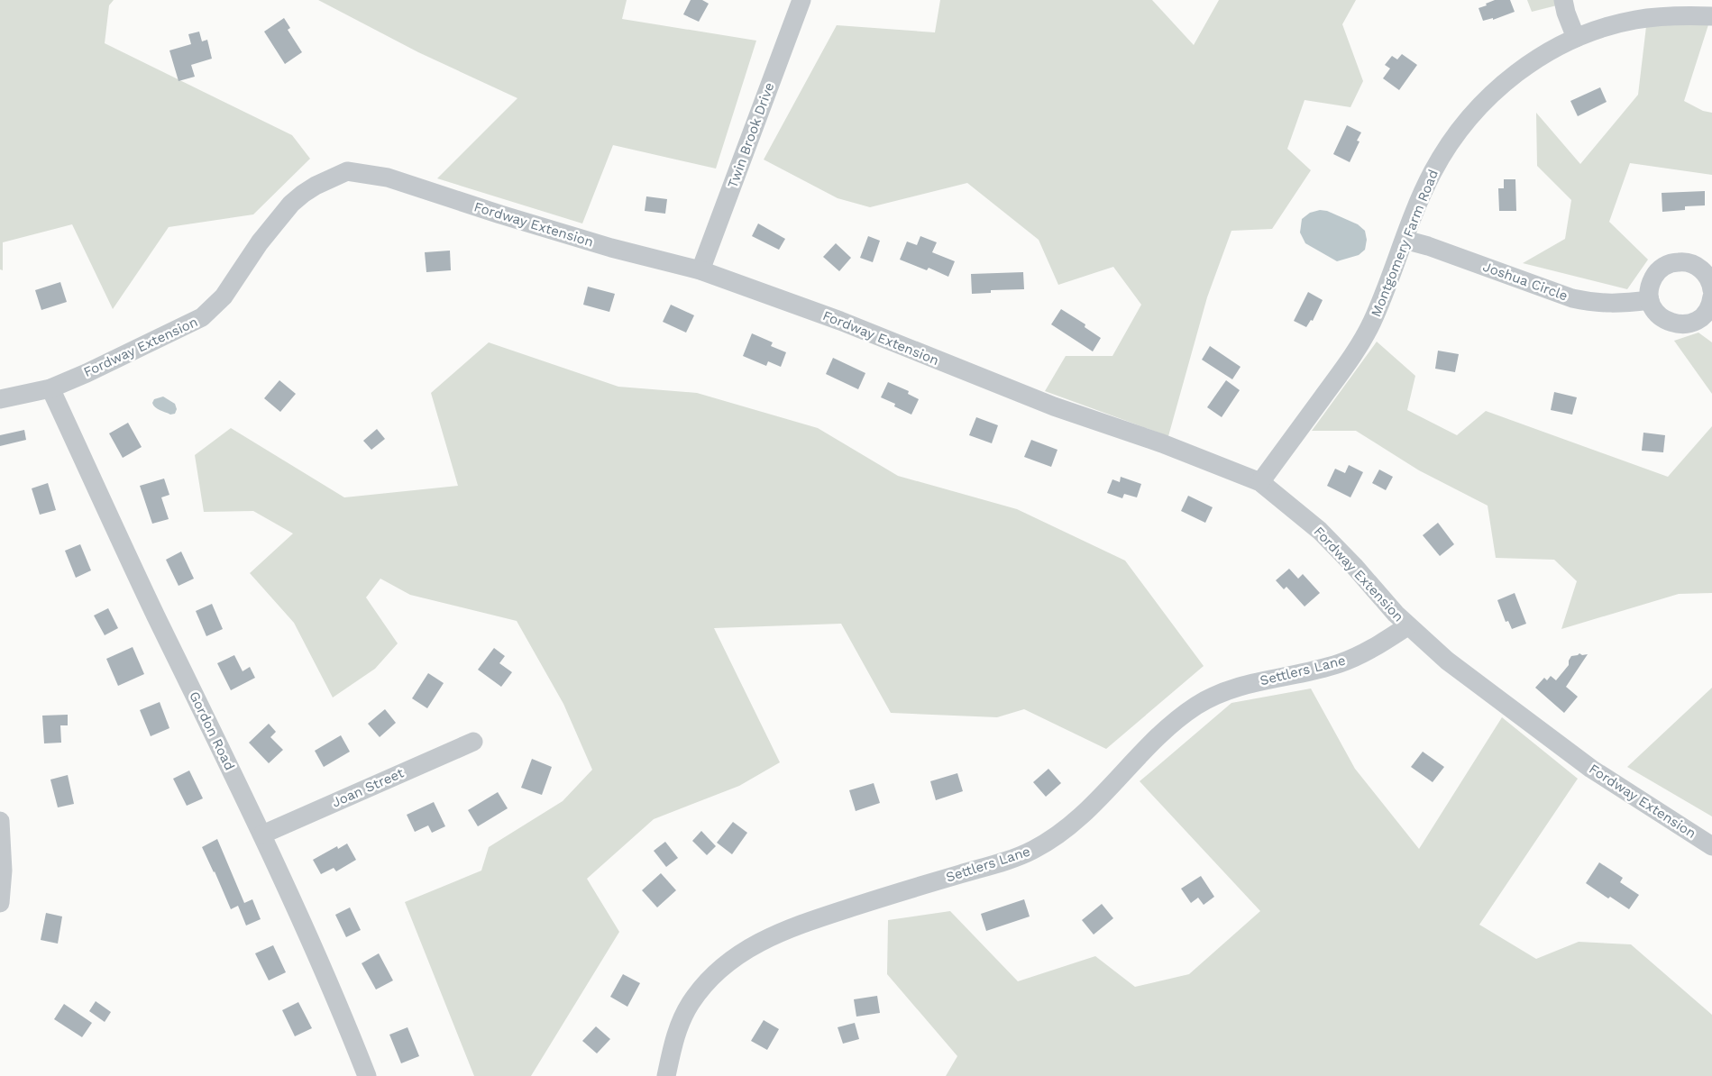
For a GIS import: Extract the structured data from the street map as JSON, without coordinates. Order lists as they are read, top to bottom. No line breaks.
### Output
{"streets":{"street":["Twin Brook Drive","Fordway Extension","Montgomery Farm Road","Joshua Circle","Settlers Lane","Gordon Road","Joan Street"]},"crossings":[["Twin Brook Drive","Fordway Extension"],["Fordway Extension","Montgomery Farm Road"],["Fordway Extension","Settlers Lane"],["Fordway Extension","Gordon Road"],["Montgomery Farm Road","Joshua Circle"],["Gordon Road","Joan Street"]]}
